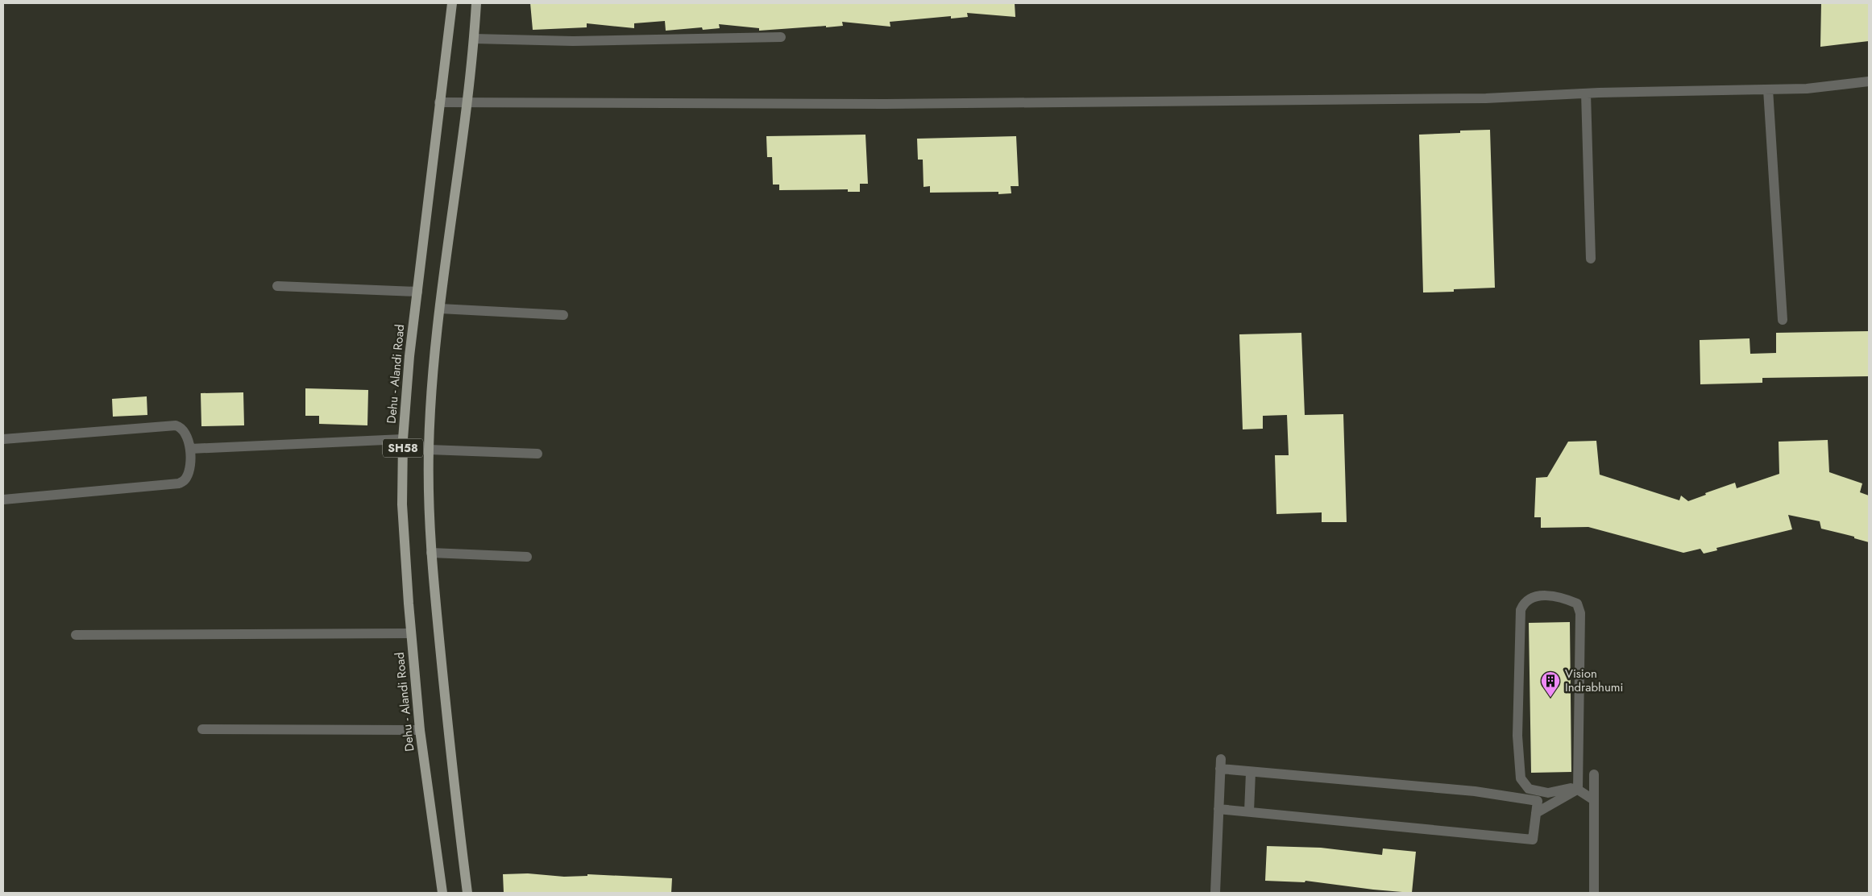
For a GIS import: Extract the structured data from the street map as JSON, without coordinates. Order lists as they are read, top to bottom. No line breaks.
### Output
{"streets":{"main road":["Dehu - Alandi Road","SH58"]},"places":{"building":["Vision Indrabhumi"]}}
